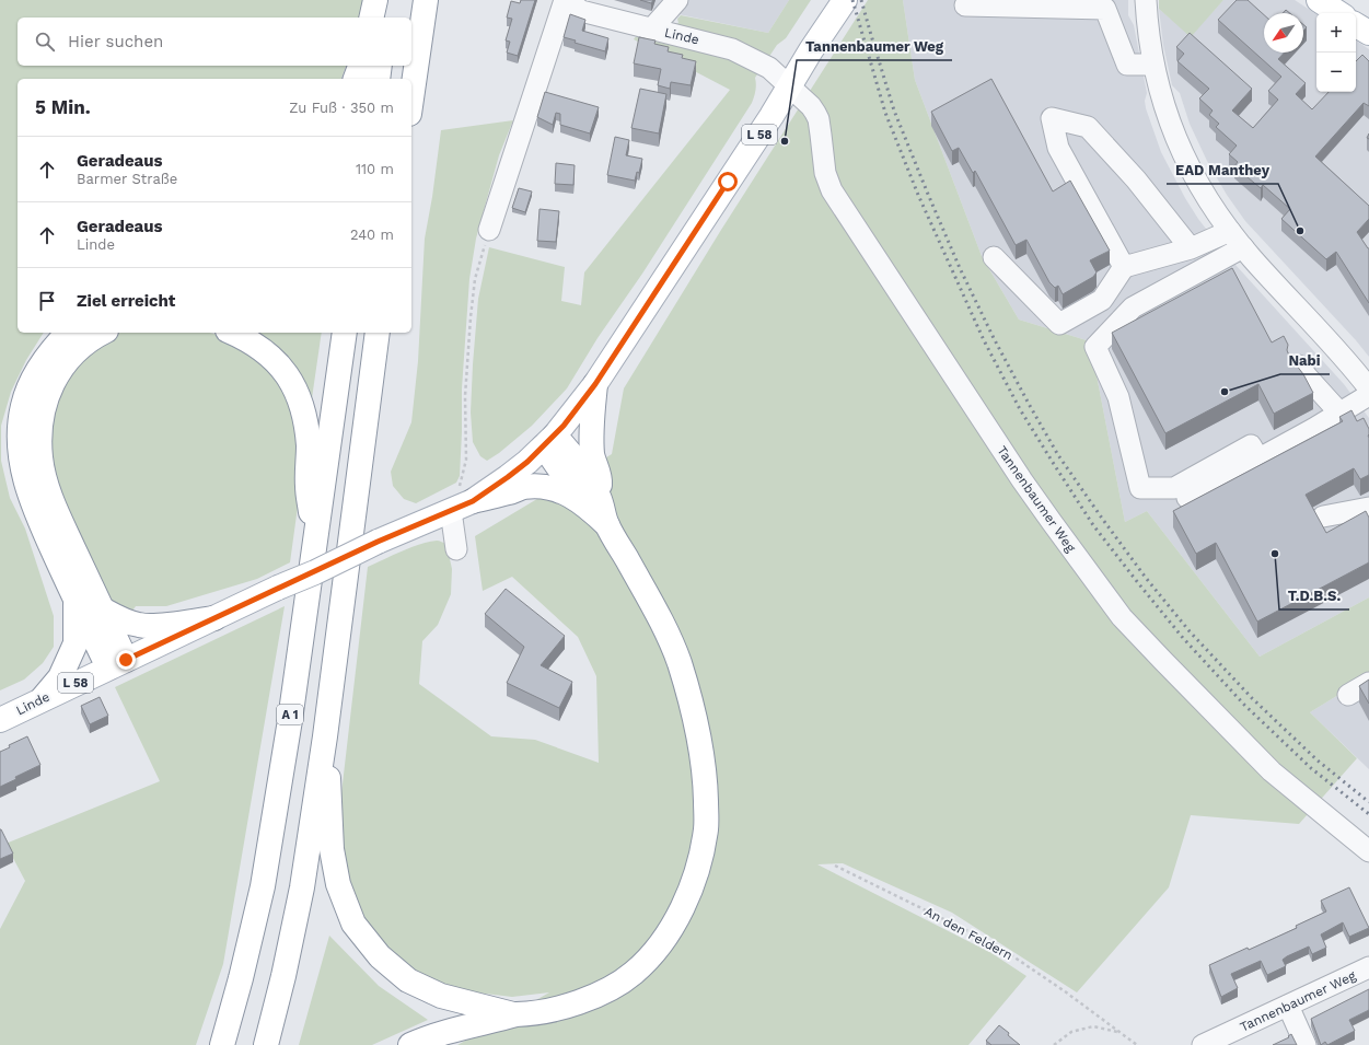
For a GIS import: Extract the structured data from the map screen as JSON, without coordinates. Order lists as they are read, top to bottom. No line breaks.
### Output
{"streets":{"main road":["Linde","L 58","A 1"],"street":["Tannenbaumer Weg"],"path":["An den Feldern"]},"crossings":[["Linde","L 58"],["Linde","Tannenbaumer Weg"],["L 58","Tannenbaumer Weg"]],"places":["Tannenbaumer Weg","EAD Manthey","Nabi","T.D.B.S."],"north":"bottom left","page":{"map_buttons":["+","−"],"search":"Hier suchen","heading":["5 Min.","Zu Fuß · 350 m"],"list":[["Geradeaus","Barmer Straße","110 m"],["Geradeaus","Linde","240 m"],"Ziel erreicht"]}}
